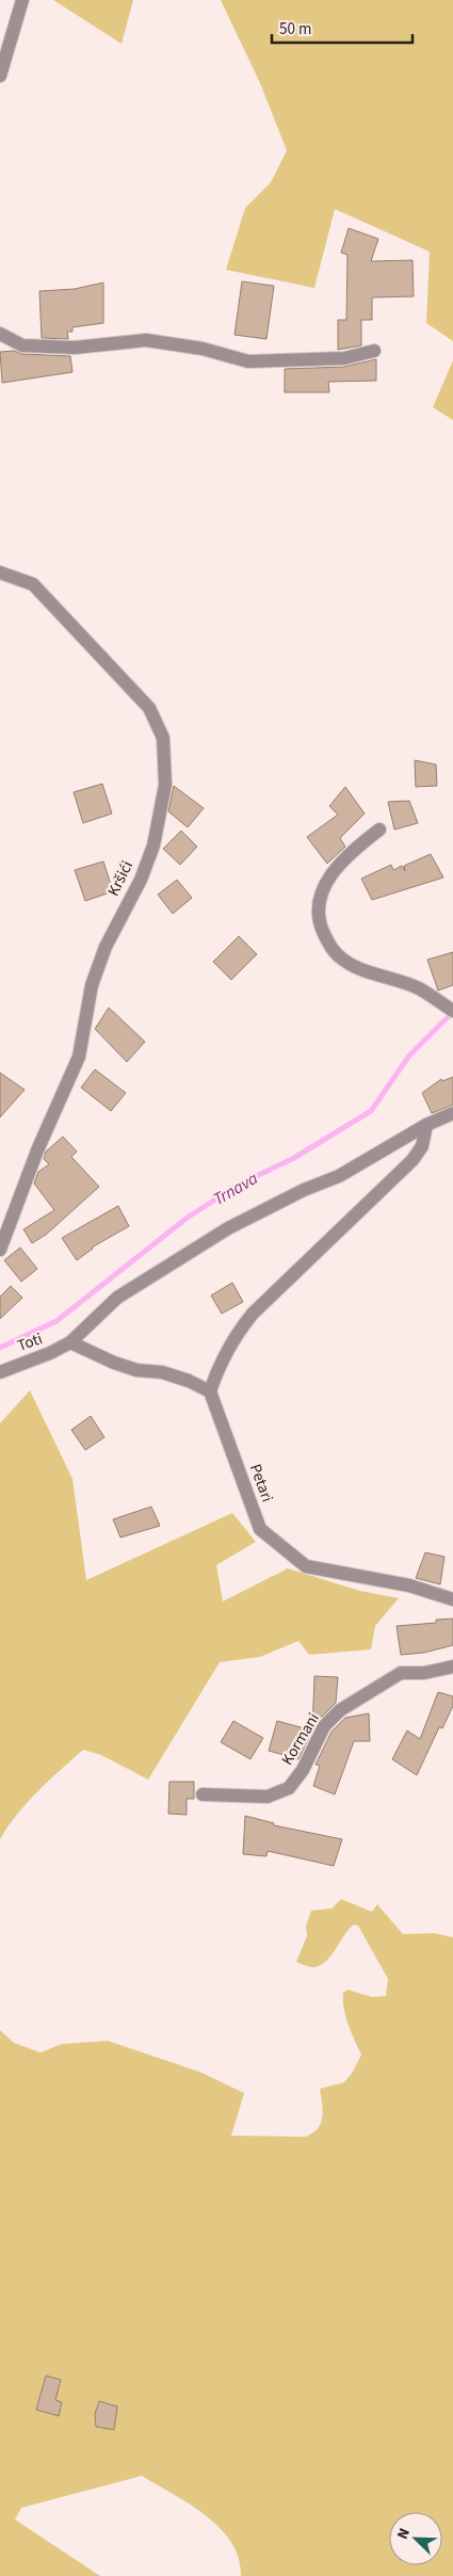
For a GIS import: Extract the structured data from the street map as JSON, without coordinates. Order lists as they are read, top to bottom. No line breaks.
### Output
{"streets":{"street":["Kršići","Toti","Petari","Kormani"]},"water":["Trnava"],"scale_bar":"50 m","north":"top left"}
